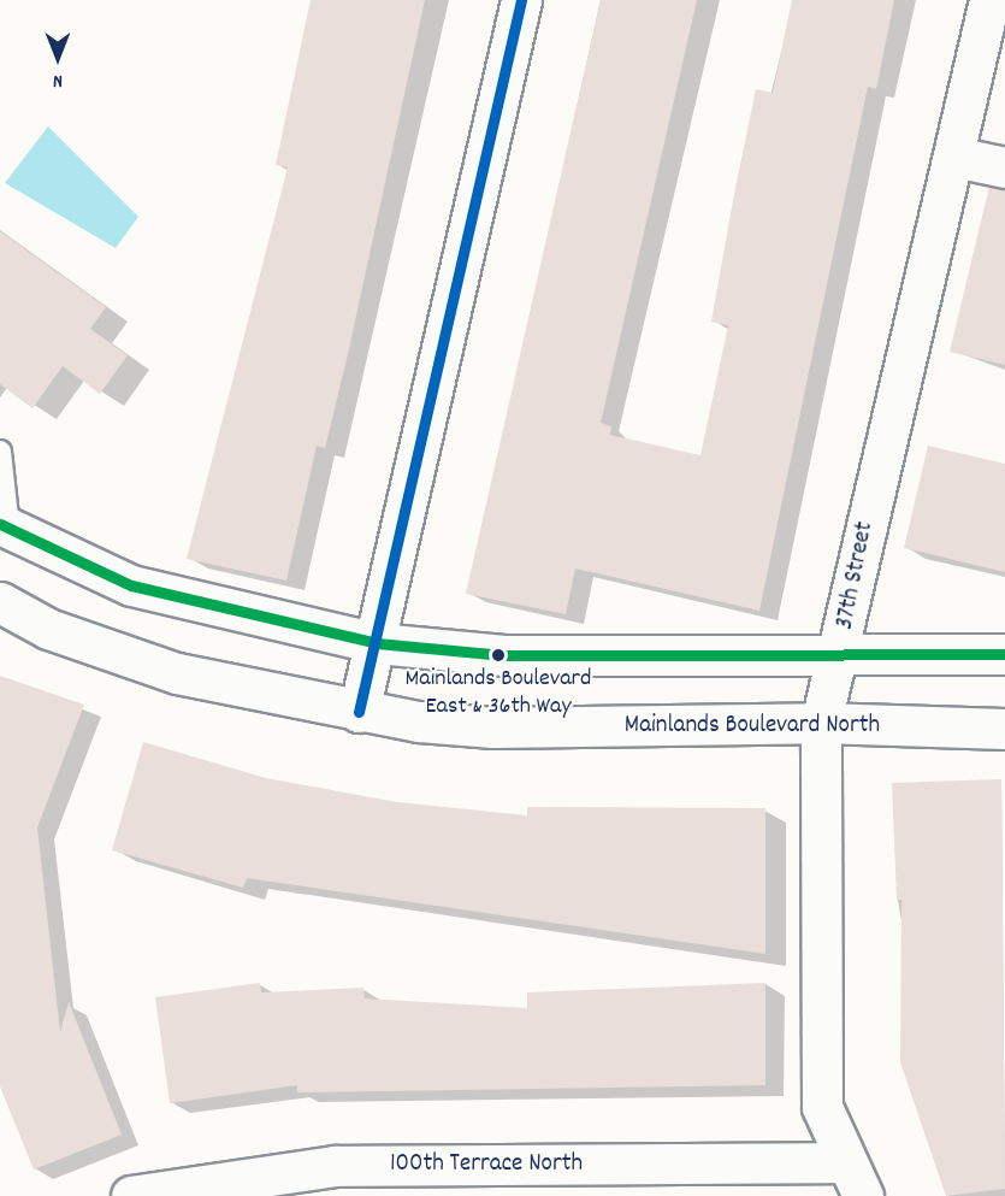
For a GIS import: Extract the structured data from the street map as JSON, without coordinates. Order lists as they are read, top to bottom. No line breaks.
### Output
{"streets":{"street":["37th Street","Mainlands Boulevard North","100th Terrace North"]},"crossings":[["37th Street","Mainlands Boulevard North"],["37th Street","100th Terrace North"]],"places":["Mainlands Boulevard East & 36th Way"],"north":"bottom"}
